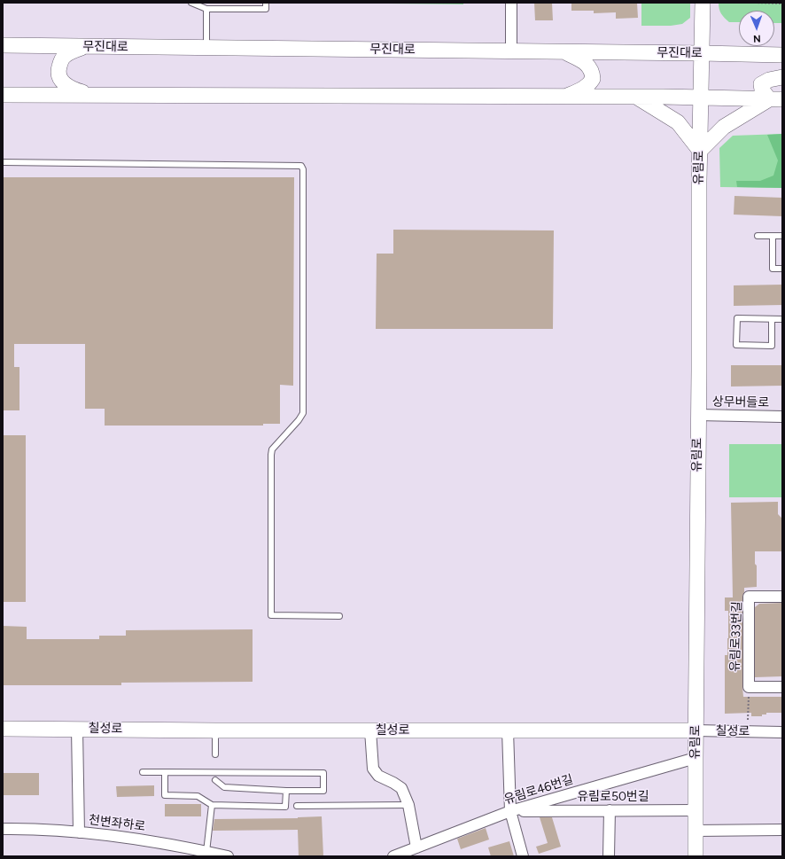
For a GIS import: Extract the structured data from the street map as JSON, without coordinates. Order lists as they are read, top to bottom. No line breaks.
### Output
{"streets":{"street":["무진대로","유림로","상무버들로","유림로33번길","칠성로","유림로46번길","유림로50번길","천변좌하로"]},"crossings":[["무진대로","유림로"],["유림로","상무버들로"],["유림로","칠성로"],["유림로","유림로46번길"],["유림로","유림로50번길"],["유림로46번길","유림로50번길"]],"north":"bottom"}
